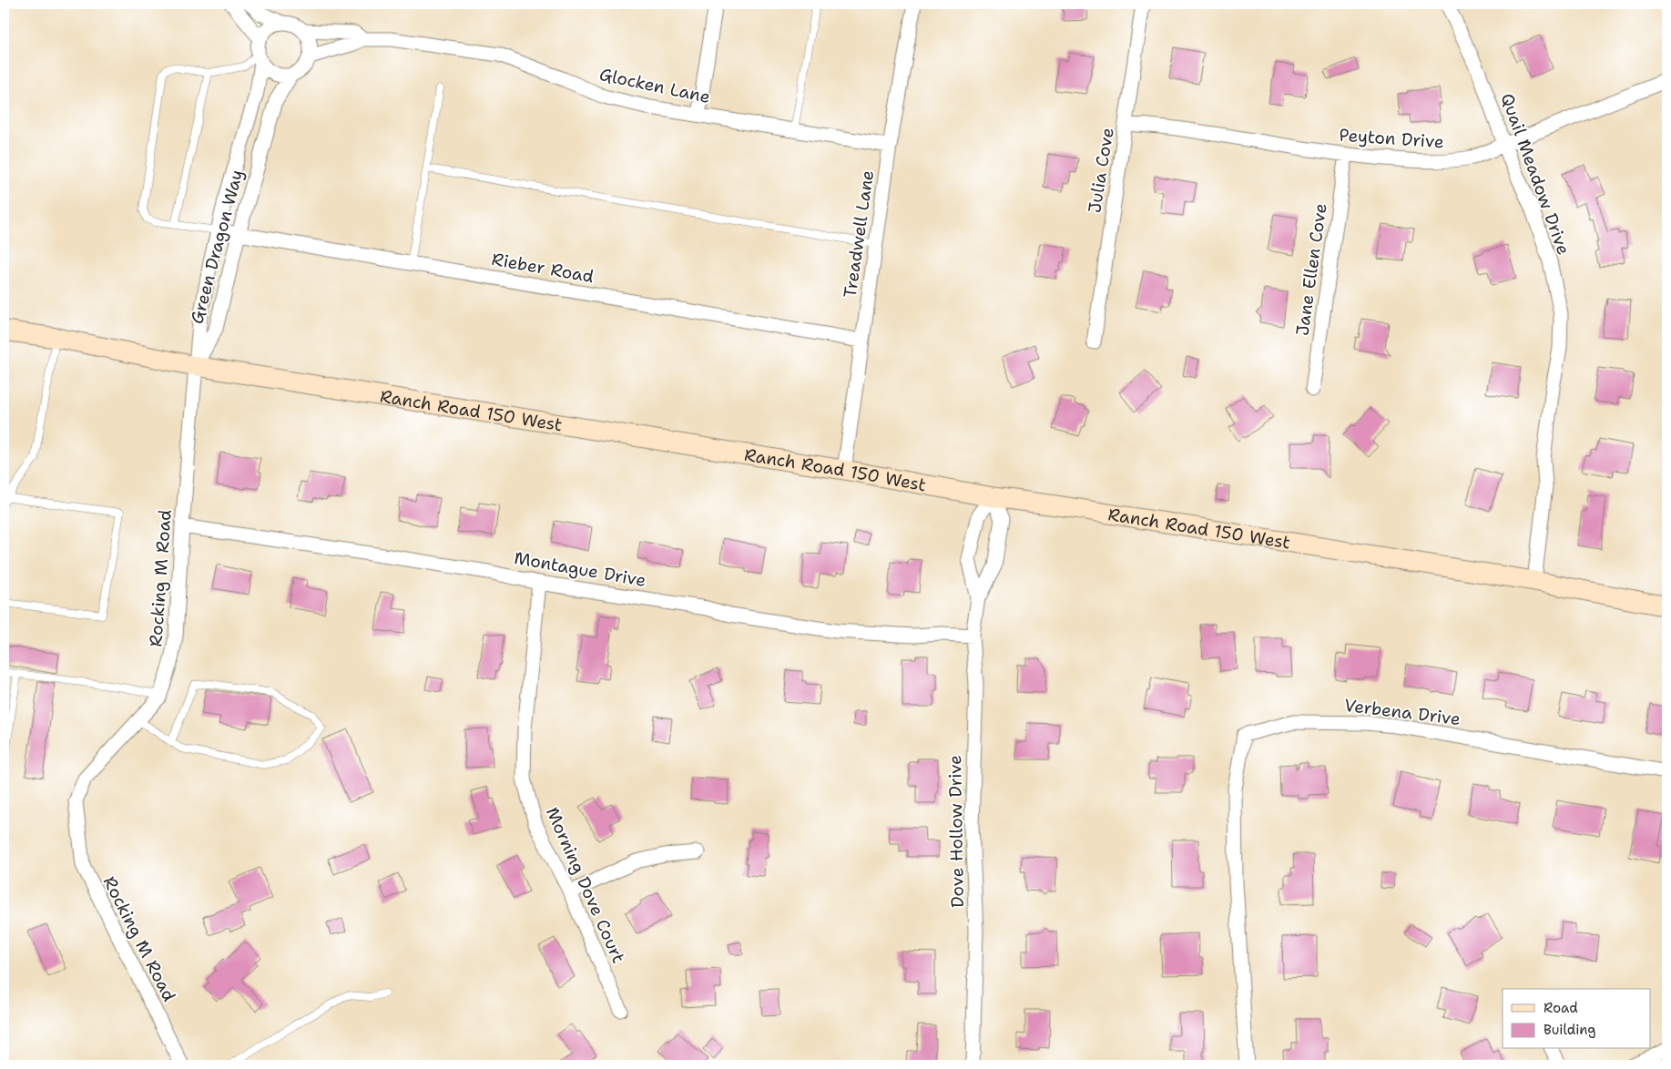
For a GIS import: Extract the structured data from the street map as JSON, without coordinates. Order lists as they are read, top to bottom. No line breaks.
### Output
{"streets":{"main road":["Ranch Road 150 West"],"street":["Glocken Lane","Peyton Drive","Julia Cove","Quail Meadow Drive","Treadwell Lane","Green Dragon Way","Rieber Road","Jane Ellen Cove","Montague Drive","Rocking M Road","Verbena Drive","Dove Hollow Drive","Morning Dove Court"]},"crossings":[["Glocken Lane","Treadwell Lane"],["Glocken Lane","Green Dragon Way"],["Peyton Drive","Julia Cove"],["Peyton Drive","Quail Meadow Drive"],["Peyton Drive","Jane Ellen Cove"],["Quail Meadow Drive","Ranch Road 150 West"],["Treadwell Lane","Rieber Road"],["Treadwell Lane","Ranch Road 150 West"],["Green Dragon Way","Rieber Road"],["Green Dragon Way","Ranch Road 150 West"],["Green Dragon Way","Rocking M Road"],["Ranch Road 150 West","Rocking M Road"],["Ranch Road 150 West","Dove Hollow Drive"],["Montague Drive","Rocking M Road"],["Montague Drive","Dove Hollow Drive"],["Montague Drive","Morning Dove Court"]],"legend":["Road","Building"]}
